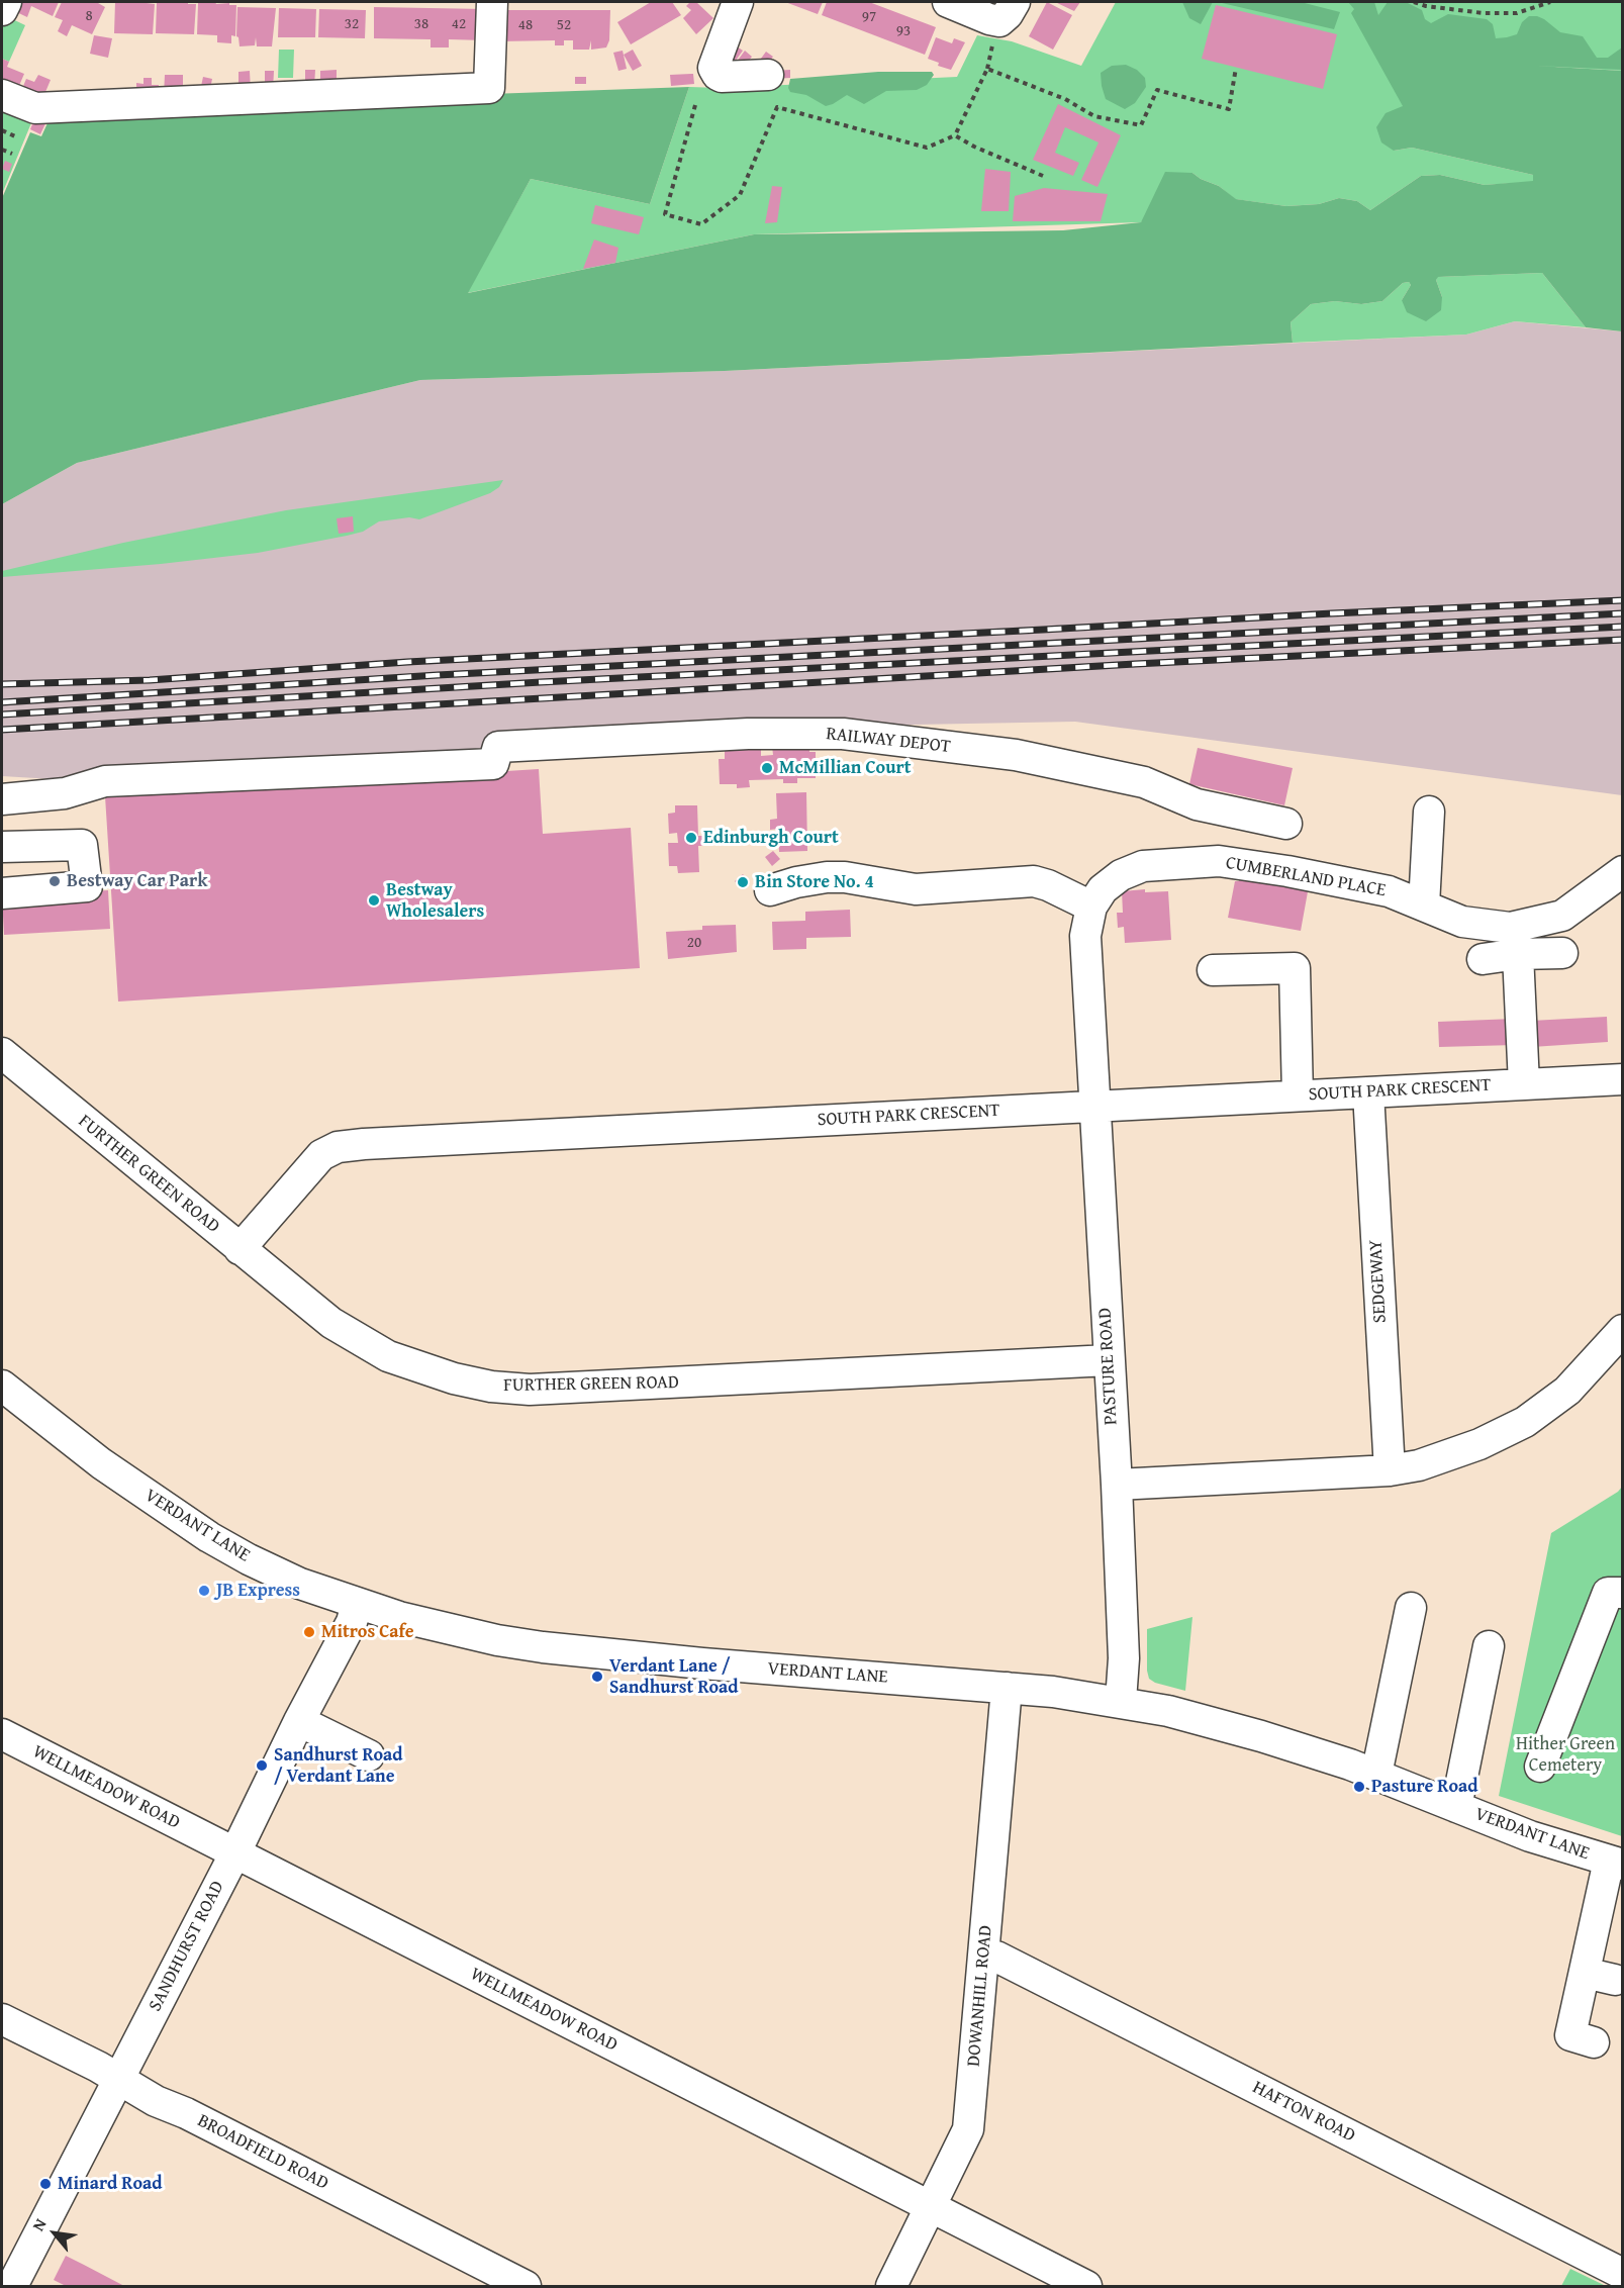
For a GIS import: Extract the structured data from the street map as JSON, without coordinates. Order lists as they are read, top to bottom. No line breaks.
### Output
{"streets":{"street":["RAILWAY DEPOT","CUMBERLAND PLACE","SOUTH PARK CRESCENT","FURTHER GREEN ROAD","SEDGEWAY","PASTURE ROAD","VERDANT LANE","WELLMEADOW ROAD","SANDHURST ROAD","DOWANHILL ROAD","HAFTON ROAD","BROADFIELD ROAD"]},"crossings":[["CUMBERLAND PLACE","SOUTH PARK CRESCENT"],["CUMBERLAND PLACE","PASTURE ROAD"],["SOUTH PARK CRESCENT","FURTHER GREEN ROAD"],["SOUTH PARK CRESCENT","SEDGEWAY"],["SOUTH PARK CRESCENT","PASTURE ROAD"],["FURTHER GREEN ROAD","PASTURE ROAD"],["PASTURE ROAD","VERDANT LANE"],["VERDANT LANE","SANDHURST ROAD"],["VERDANT LANE","DOWANHILL ROAD"],["WELLMEADOW ROAD","SANDHURST ROAD"],["WELLMEADOW ROAD","DOWANHILL ROAD"],["SANDHURST ROAD","BROADFIELD ROAD"],["DOWANHILL ROAD","HAFTON ROAD"]],"parks":["Hither Green Cemetery"],"places":["McMillian Court","Edinburgh Court","Bestway Car Park","Bin Store No. 4","Bestway Wholesalers","JB Express","Mitros Cafe","Verdant Lane / Sandhurst Road","Sandhurst Road / Verdant Lane","Pasture Road","Minard Road"],"house_numbers":["8","97","32","38","42","48","52","93","20"],"north":"top left"}
